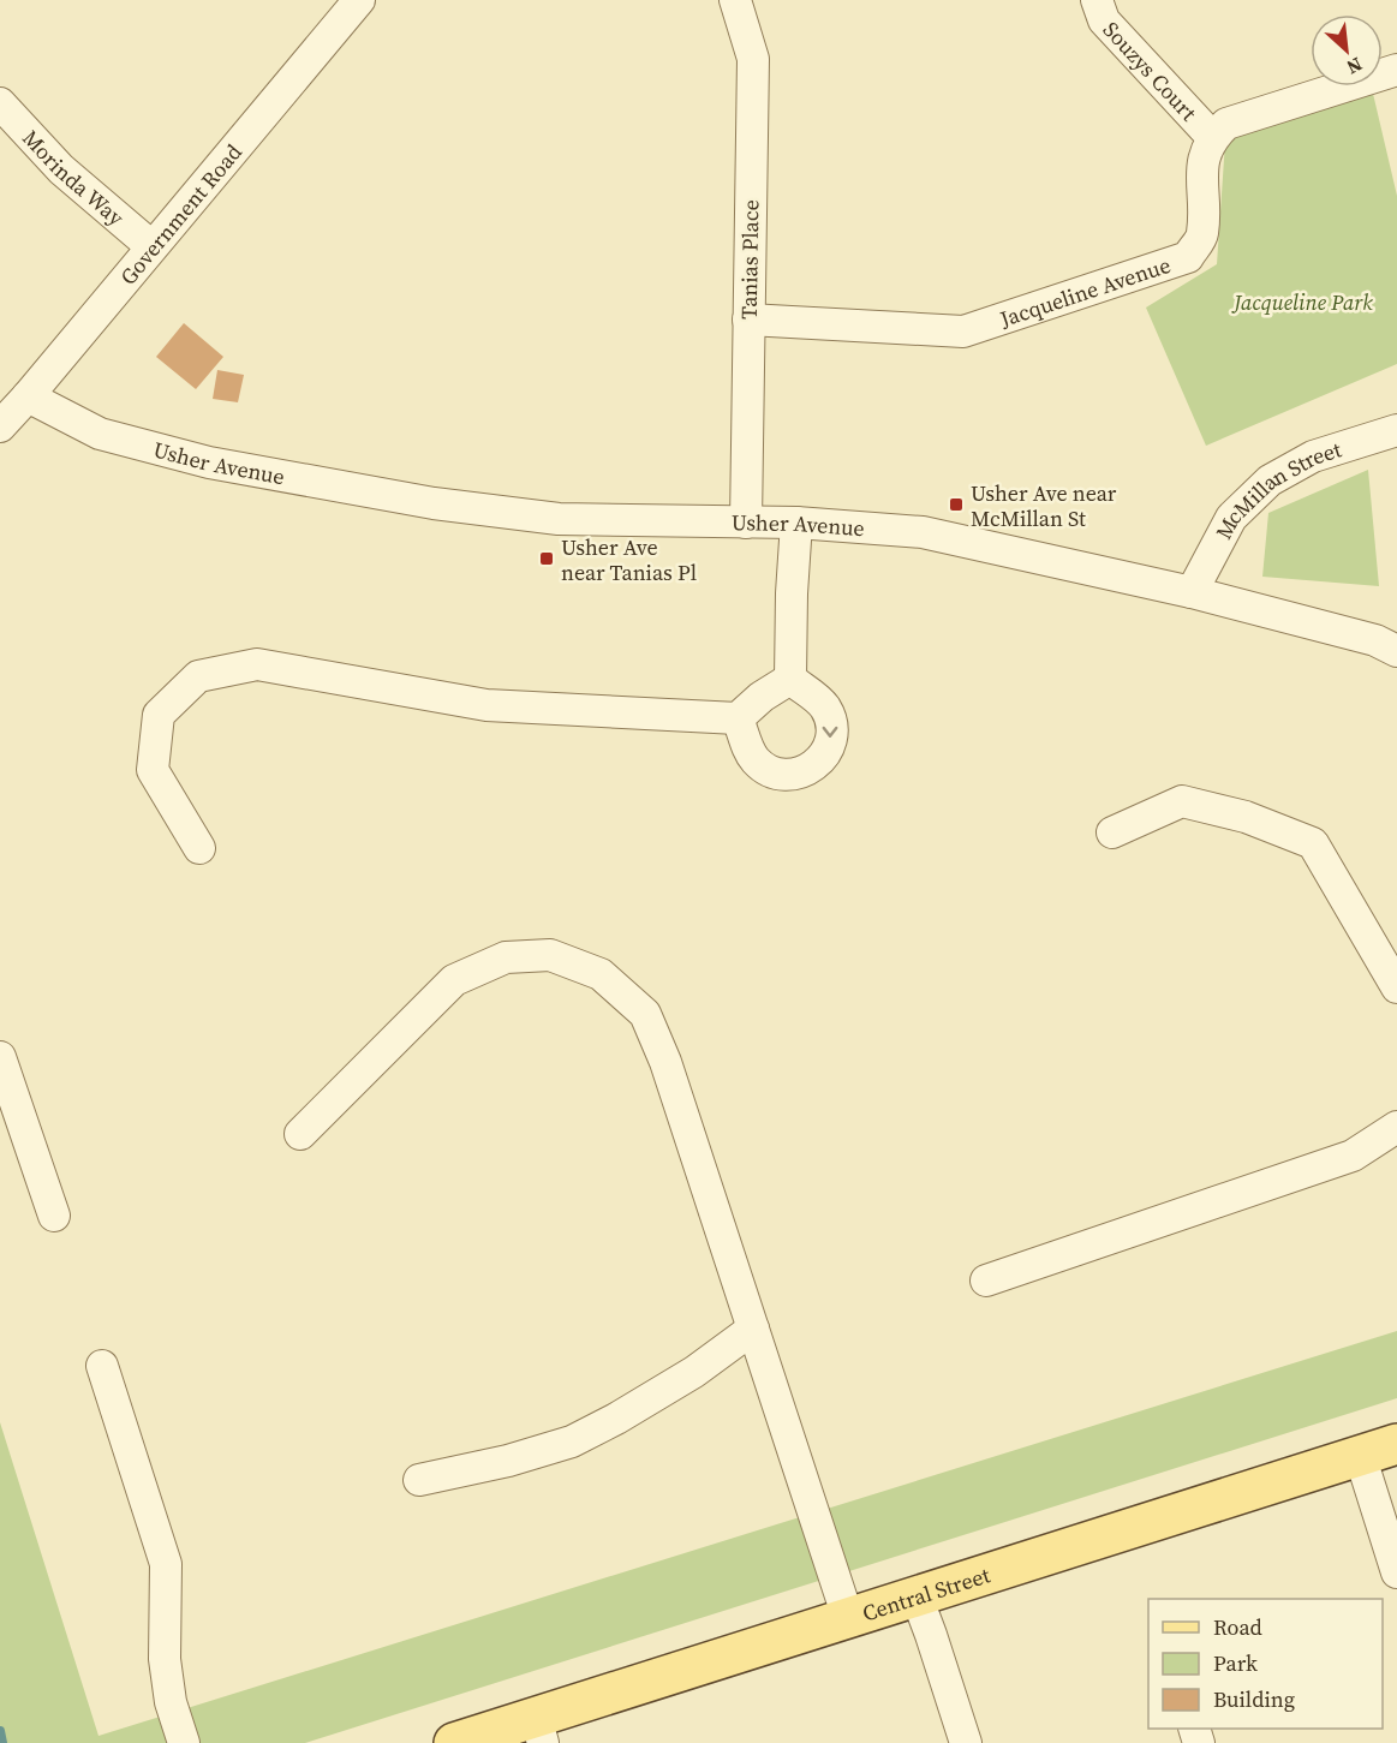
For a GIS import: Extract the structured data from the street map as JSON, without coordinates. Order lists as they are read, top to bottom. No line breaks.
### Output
{"streets":{"main road":["Central Street"],"street":["Souzys Court","Morinda Way","Government Road","Tanias Place","Jacqueline Avenue","Usher Avenue","McMillan Street"]},"crossings":[["Souzys Court","Jacqueline Avenue"],["Morinda Way","Government Road"],["Government Road","Usher Avenue"],["Tanias Place","Jacqueline Avenue"],["Tanias Place","Usher Avenue"],["Usher Avenue","McMillan Street"]],"parks":["Jacqueline Park"],"places":{"transit":["Usher Ave near McMillan St","Usher Ave near Tanias Pl"]},"legend":["Road","Park","Building"],"north":"bottom right"}
